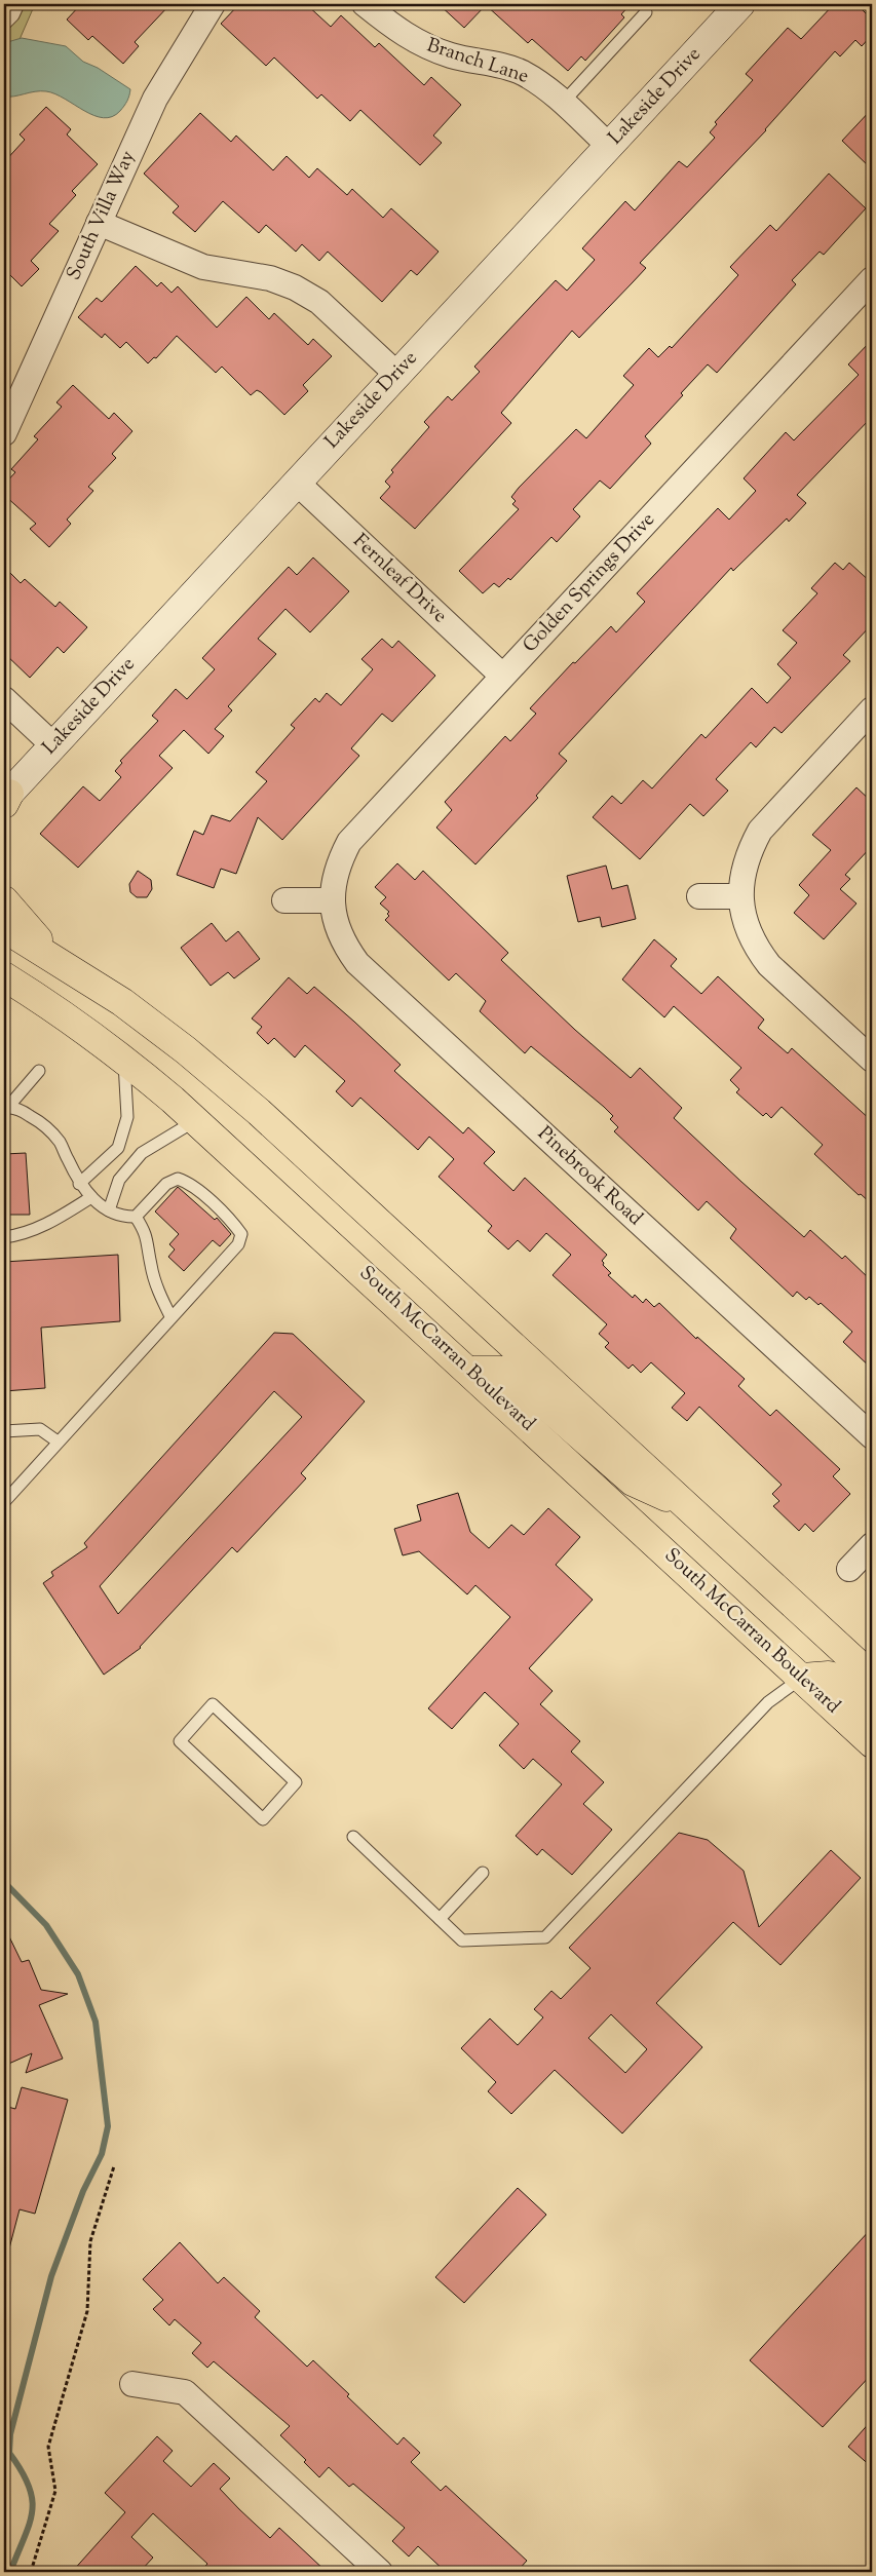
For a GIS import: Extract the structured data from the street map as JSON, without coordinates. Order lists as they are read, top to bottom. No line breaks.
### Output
{"streets":{"main road":["Lakeside Drive","South McCarran Boulevard"],"street":["Branch Lane","South Villa Way","Fernleaf Drive","Golden Springs Drive","Pinebrook Road"]},"crossings":[["Branch Lane","Lakeside Drive"],["Lakeside Drive","Fernleaf Drive"],["Fernleaf Drive","Golden Springs Drive"],["Golden Springs Drive","Pinebrook Road"]]}
